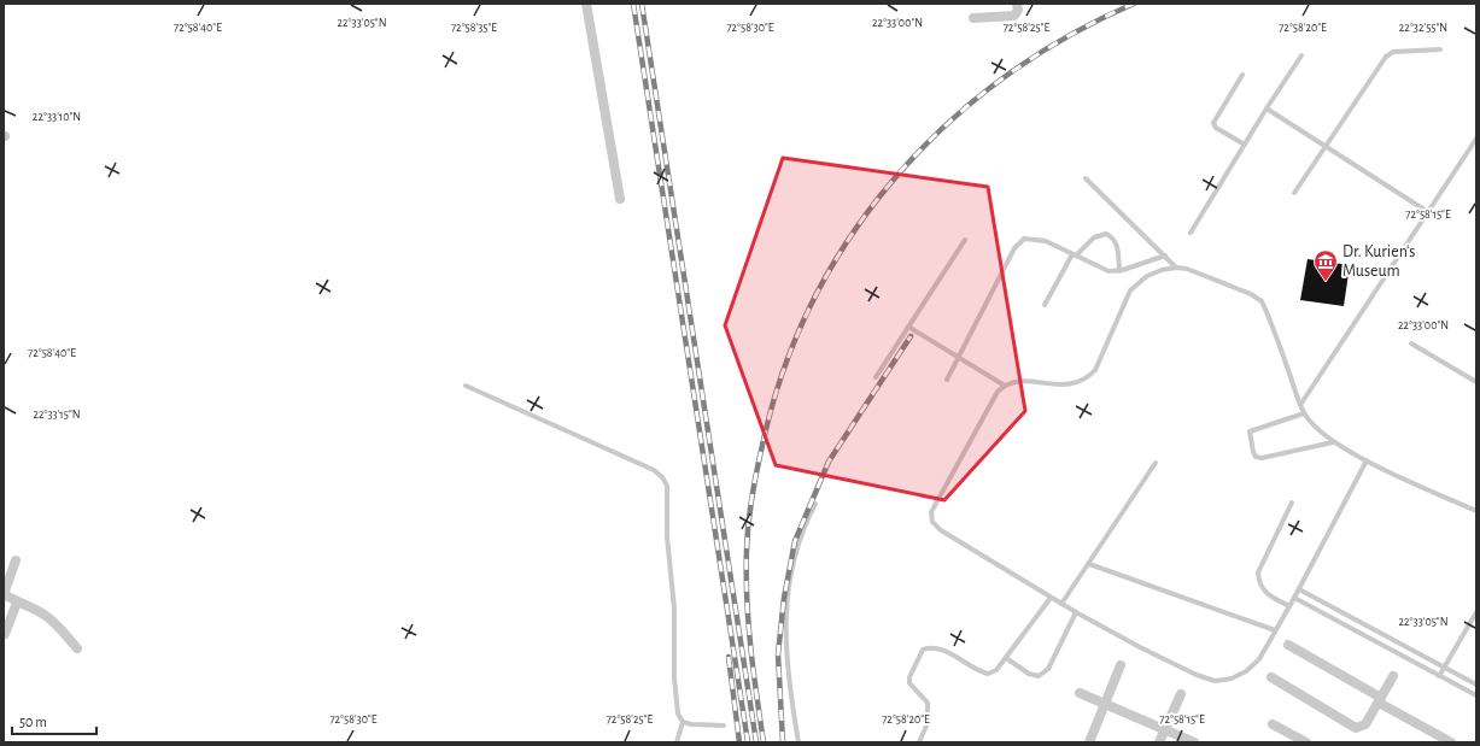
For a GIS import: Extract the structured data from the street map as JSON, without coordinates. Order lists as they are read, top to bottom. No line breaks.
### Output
{"places":{"museum":["Dr. Kurien's Museum"]},"scale_bar":"50 m","coordinates":["22°33'05\"N","22°33'00\"N","22°32'55\"N","72°58'40\"E","72°58'35\"E","72°58'30\"E","72°58'25\"E","72°58'20\"E","22°33'10\"N","72°58'15\"E","22°33'15\"N"]}
